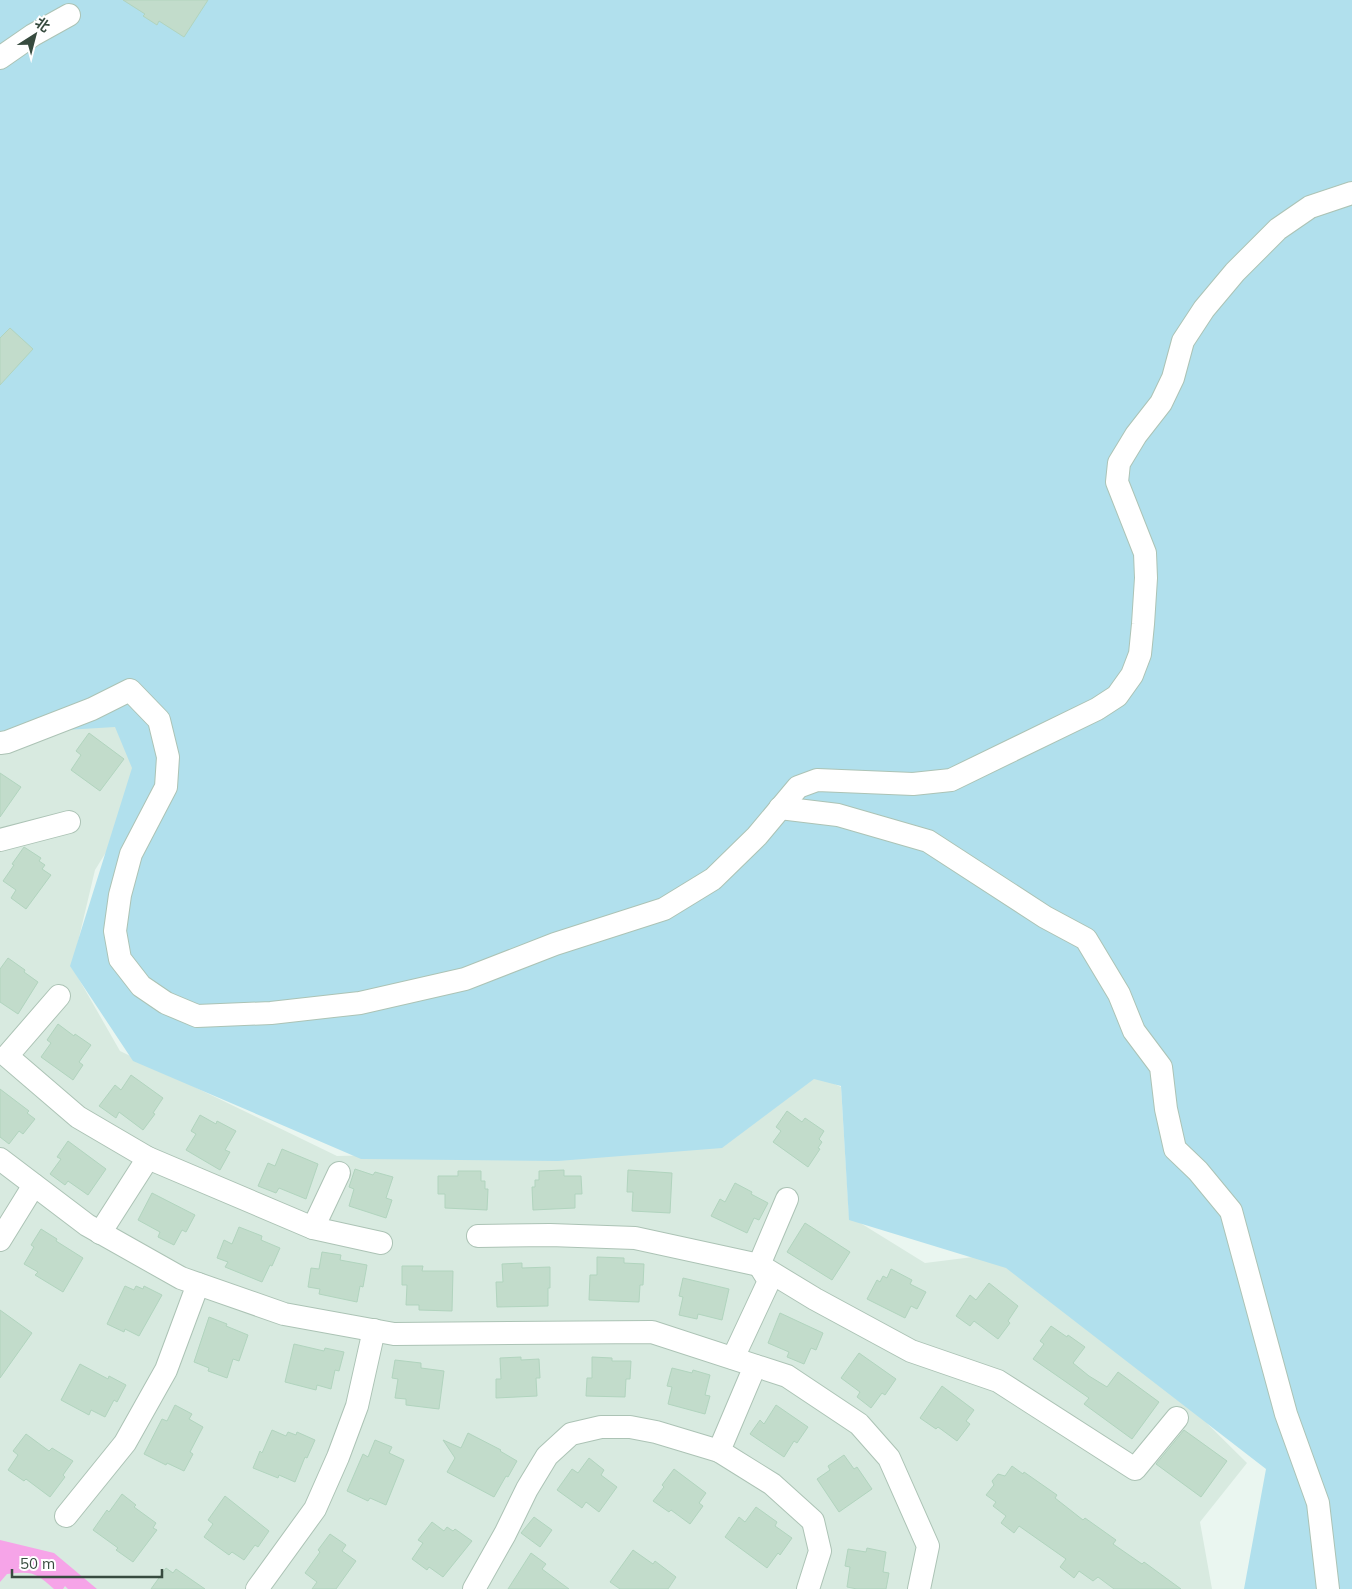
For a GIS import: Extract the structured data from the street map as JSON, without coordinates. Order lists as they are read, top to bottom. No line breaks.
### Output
{"scale_bar":"50 m","north":"top right"}
